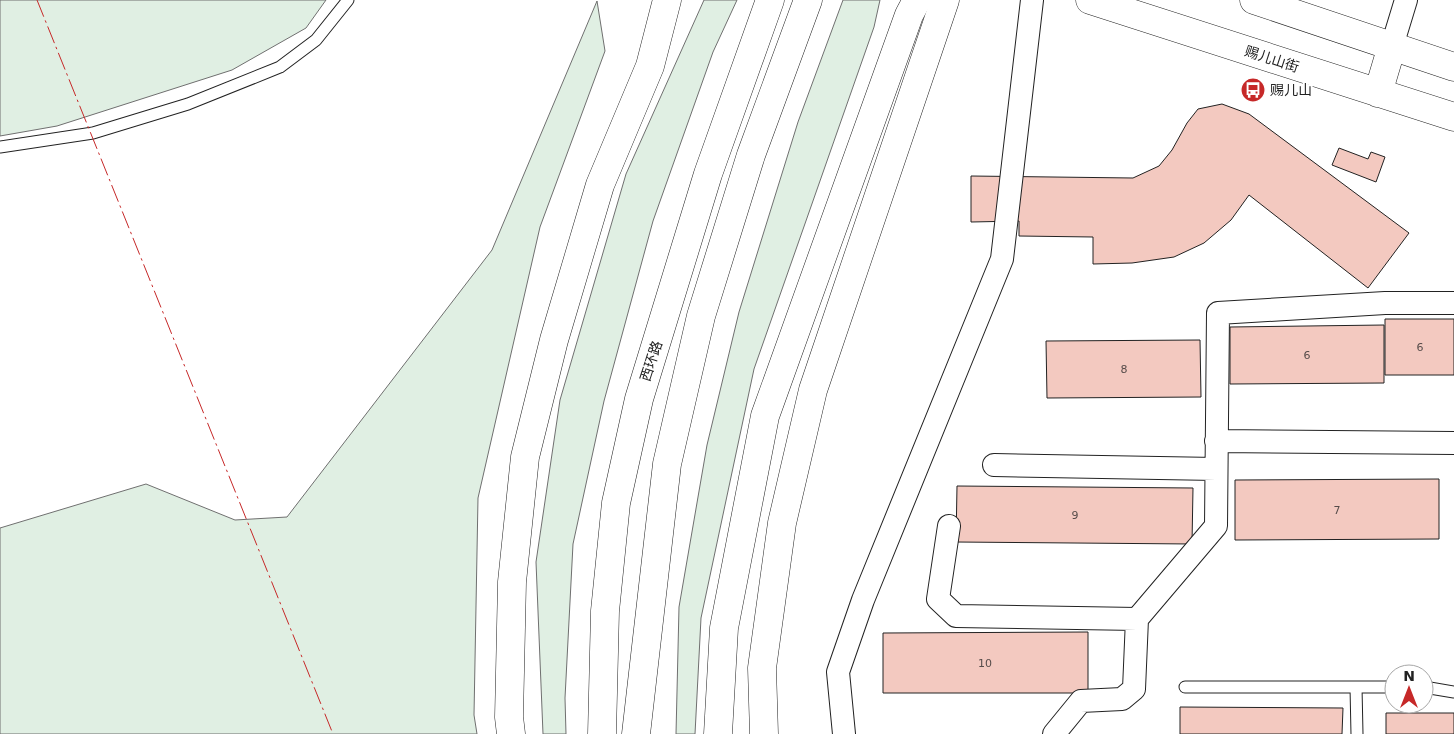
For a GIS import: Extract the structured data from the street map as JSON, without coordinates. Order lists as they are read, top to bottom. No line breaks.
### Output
{"streets":{"main road":["赐儿山街","西环路"]},"places":{"bus stop":["赐儿山"]},"house_numbers":["6","6","8","7","9","10"],"north":"top"}
